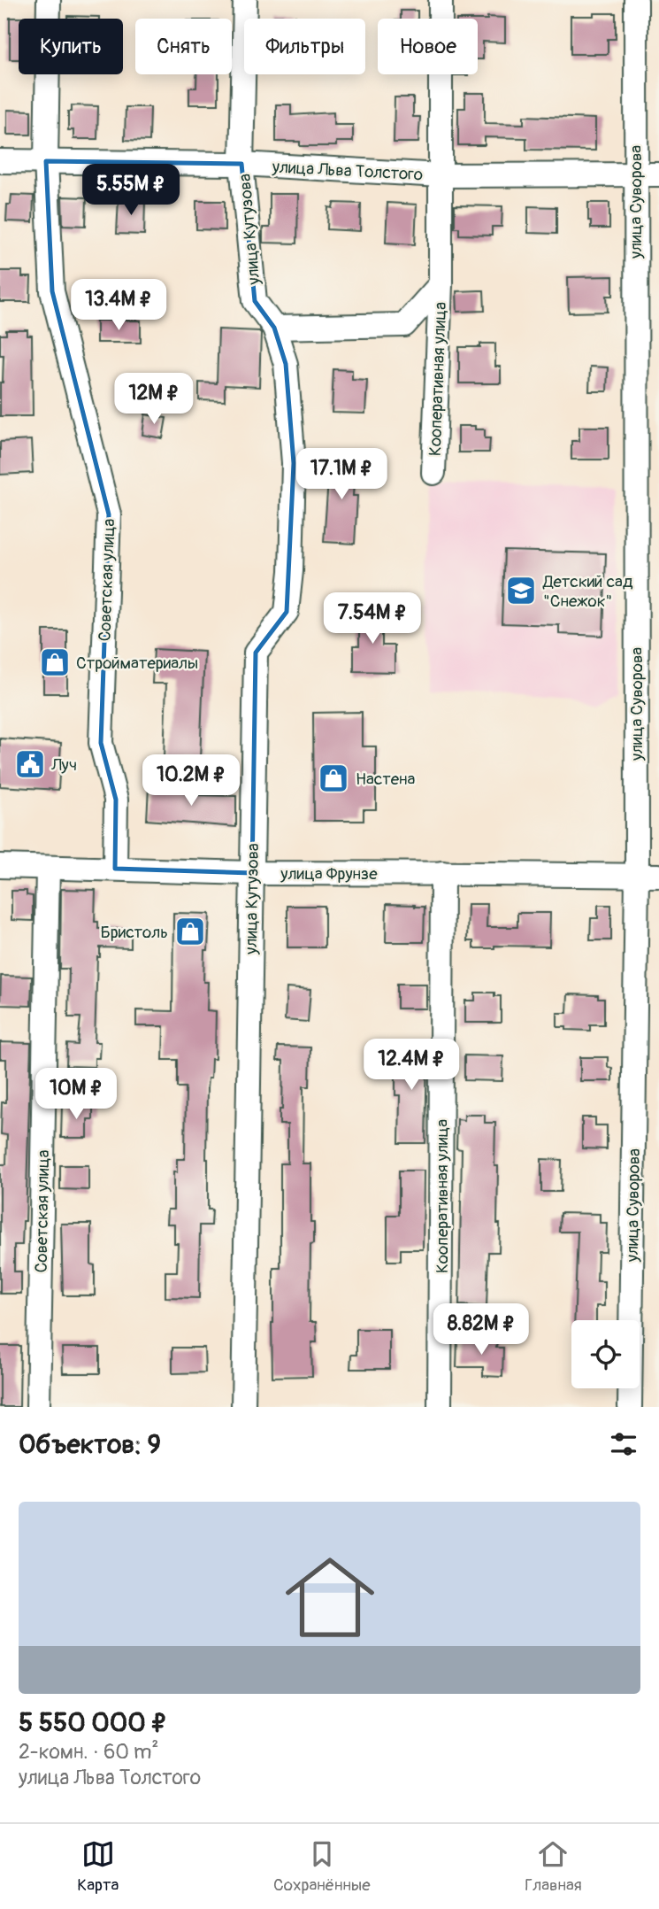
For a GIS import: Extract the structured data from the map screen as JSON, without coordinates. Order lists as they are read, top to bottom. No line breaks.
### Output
{"streets":{"street":["улица Льва Толстого","улица Суворова","улица Кутузова","Кооперативная улица","Советская улица","улица Фрунзе"]},"crossings":[["улица Льва Толстого","улица Суворова"],["улица Льва Толстого","улица Кутузова"],["улица Льва Толстого","Кооперативная улица"],["улица Льва Толстого","Советская улица"],["улица Суворова","улица Фрунзе"],["улица Кутузова","Кооперативная улица"],["улица Кутузова","улица Фрунзе"],["Кооперативная улица","улица Фрунзе"],["Советская улица","улица Фрунзе"]],"places":{"school or university":["Детский сад \"Снежок\""],"shop":["Стройматериалы","Настена","Бристоль"],"public building":["Луч"]},"page":{"chip":["Купить","Снять","Фильтры","Новое"],"price":["5.55M ₽","13.4M ₽","12M ₽","17.1M ₽","7.54M ₽","10.2M ₽","12.4M ₽","10M ₽","8.82M ₽"],"heading":"Объектов: 9","list":[{"name":"5 550 000 ₽","note":"2-комн. · 60 m² · улица Льва Толстого"}],"tabs":["Карта","Сохранённые","Главная"]}}
